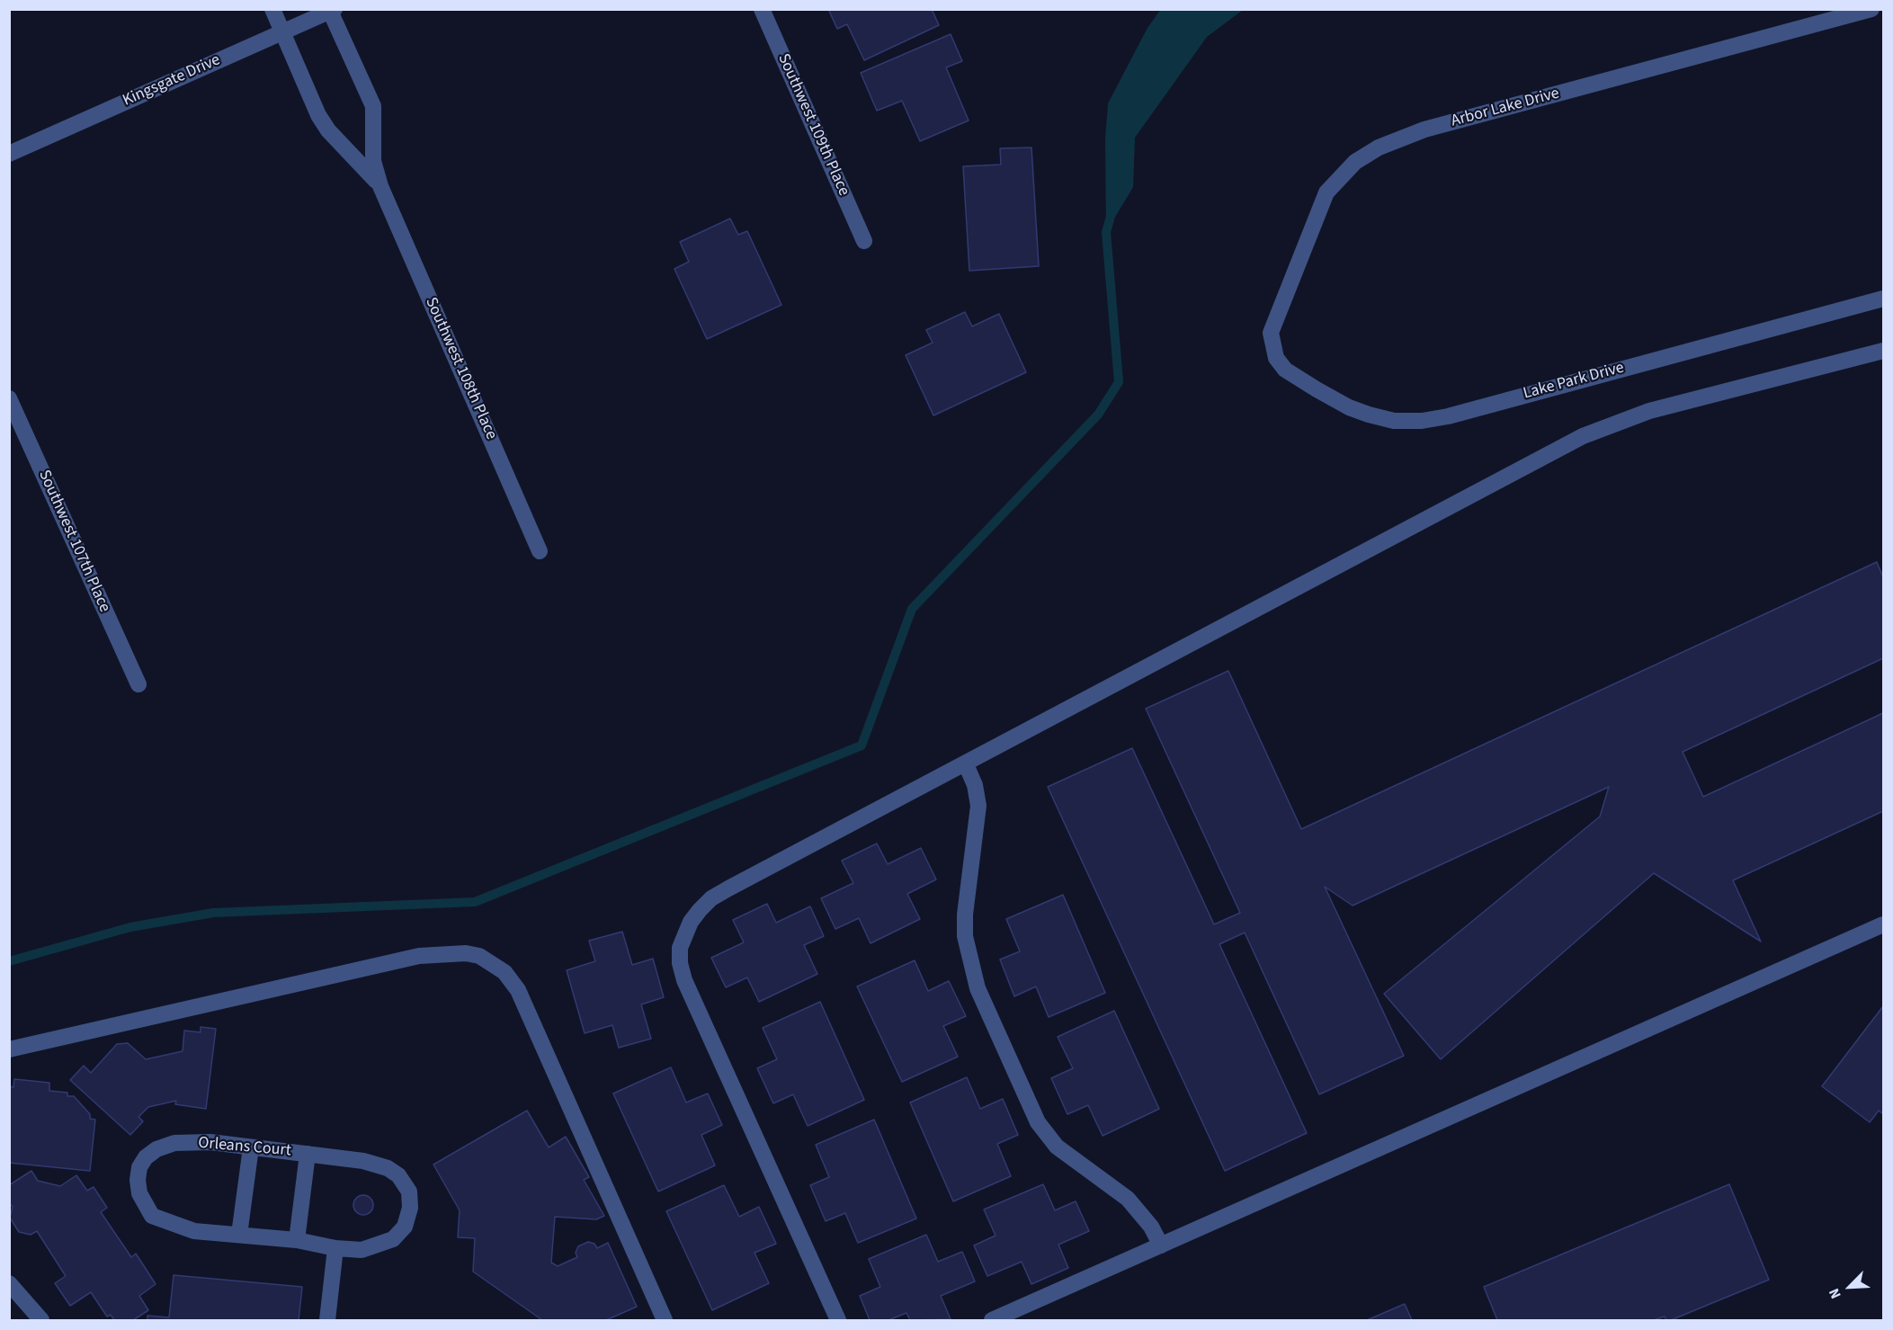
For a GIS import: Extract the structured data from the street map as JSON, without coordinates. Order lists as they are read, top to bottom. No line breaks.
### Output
{"streets":{"street":["Kingsgate Drive","Arbor Lake Drive","Southwest 109th Place","Southwest 108th Place","Lake Park Drive","Southwest 107th Place","Orleans Court"]},"crossings":[["Kingsgate Drive","Southwest 108th Place"],["Arbor Lake Drive","Lake Park Drive"]],"north":"bottom left"}
